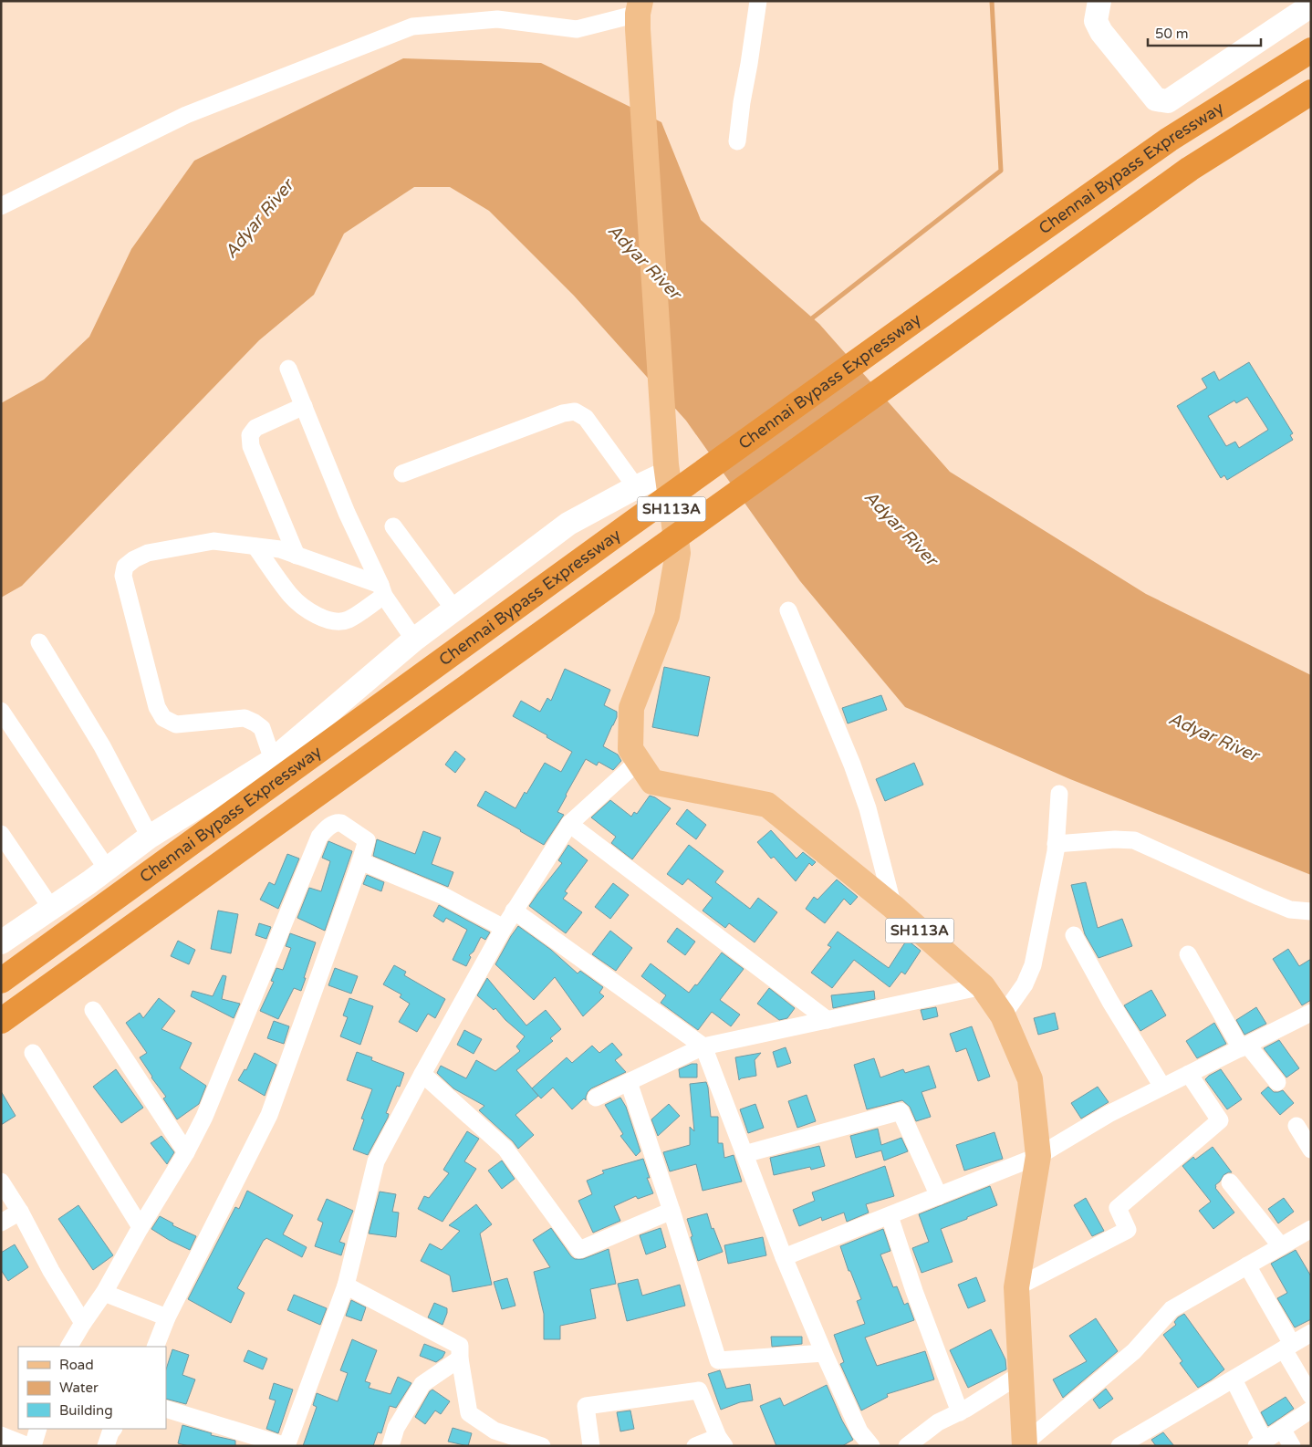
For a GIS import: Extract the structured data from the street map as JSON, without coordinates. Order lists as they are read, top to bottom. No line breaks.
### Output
{"streets":{"highway":["Chennai Bypass Expressway"],"main road":["SH113A"]},"water":["Adyar River"],"legend":["Road","Water","Building"],"scale_bar":"50 m"}
